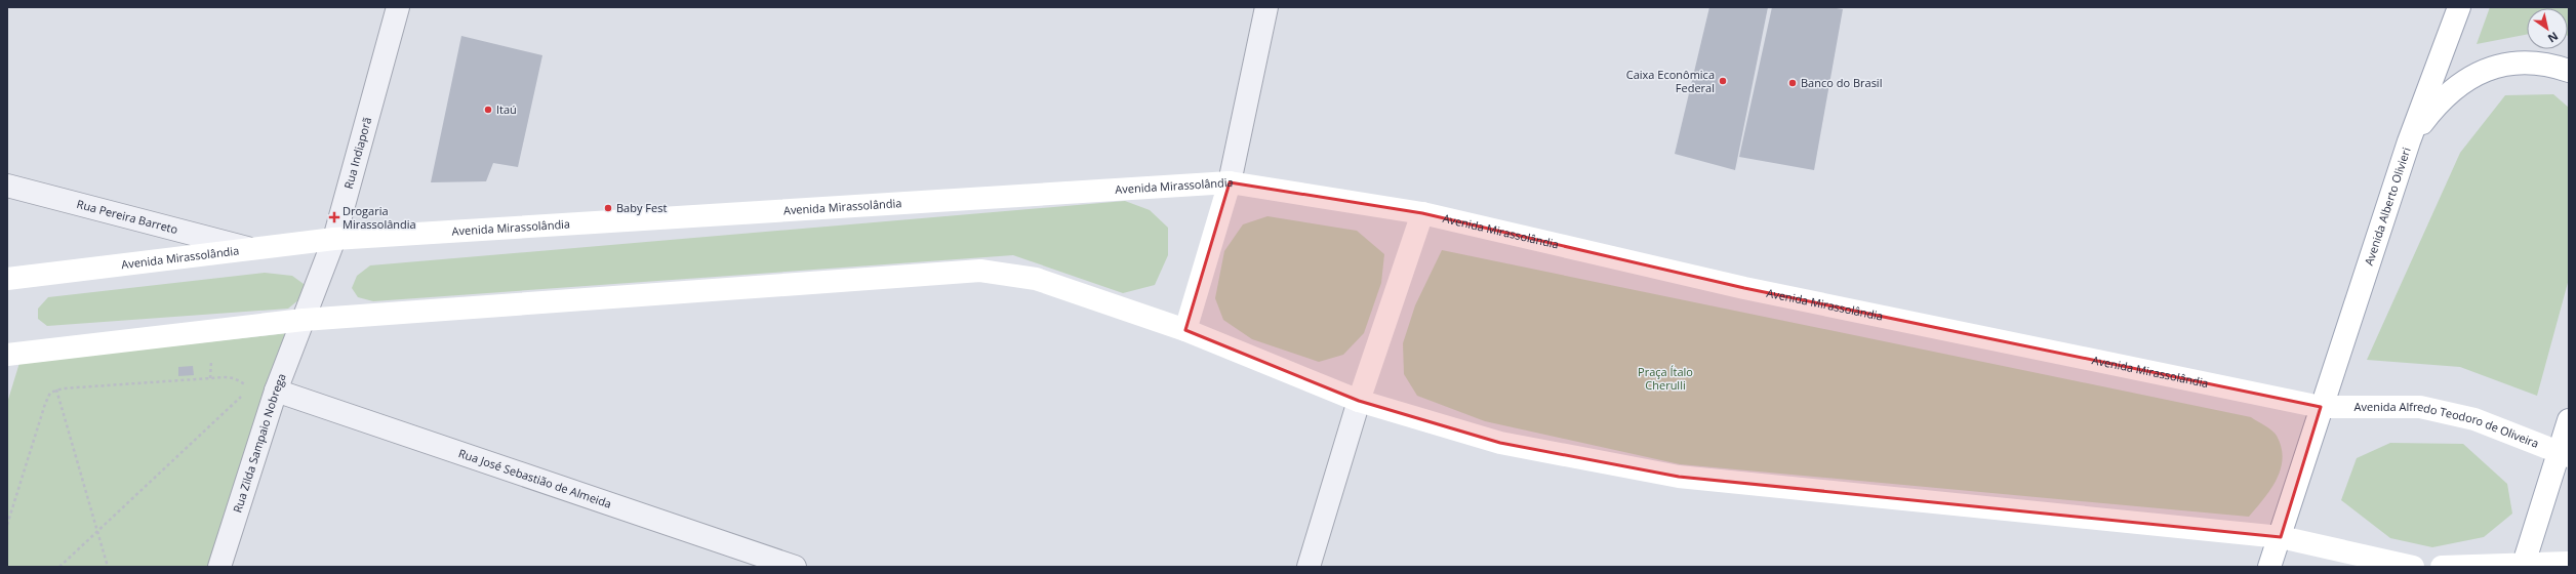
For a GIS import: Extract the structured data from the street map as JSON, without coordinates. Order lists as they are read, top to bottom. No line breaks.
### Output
{"streets":{"main road":["Avenida Mirassolândia","Avenida Alberto Olivieri","Avenida Alfredo Teodoro de Oliveira"],"street":["Rua Indiaporã","Rua Pereira Barreto","Rua Zilda Sampaio Nobrega","Rua José Sebastião de Almeida"]},"crossings":[["Rua Indiaporã","Avenida Mirassolândia"],["Rua Indiaporã","Rua Zilda Sampaio Nobrega"],["Avenida Mirassolândia","Avenida Alberto Olivieri"],["Avenida Mirassolândia","Rua Pereira Barreto"],["Avenida Mirassolândia","Avenida Alfredo Teodoro de Oliveira"],["Avenida Alberto Olivieri","Avenida Alfredo Teodoro de Oliveira"],["Rua Zilda Sampaio Nobrega","Rua José Sebastião de Almeida"]],"parks":["Praça Ítalo Cherulli"],"places":{"other":["Caixa Econômica Federal","Banco do Brasil","Itaú","Baby Fest"],"health":["Drogaria Mirassolândia"]},"north":"bottom right"}
